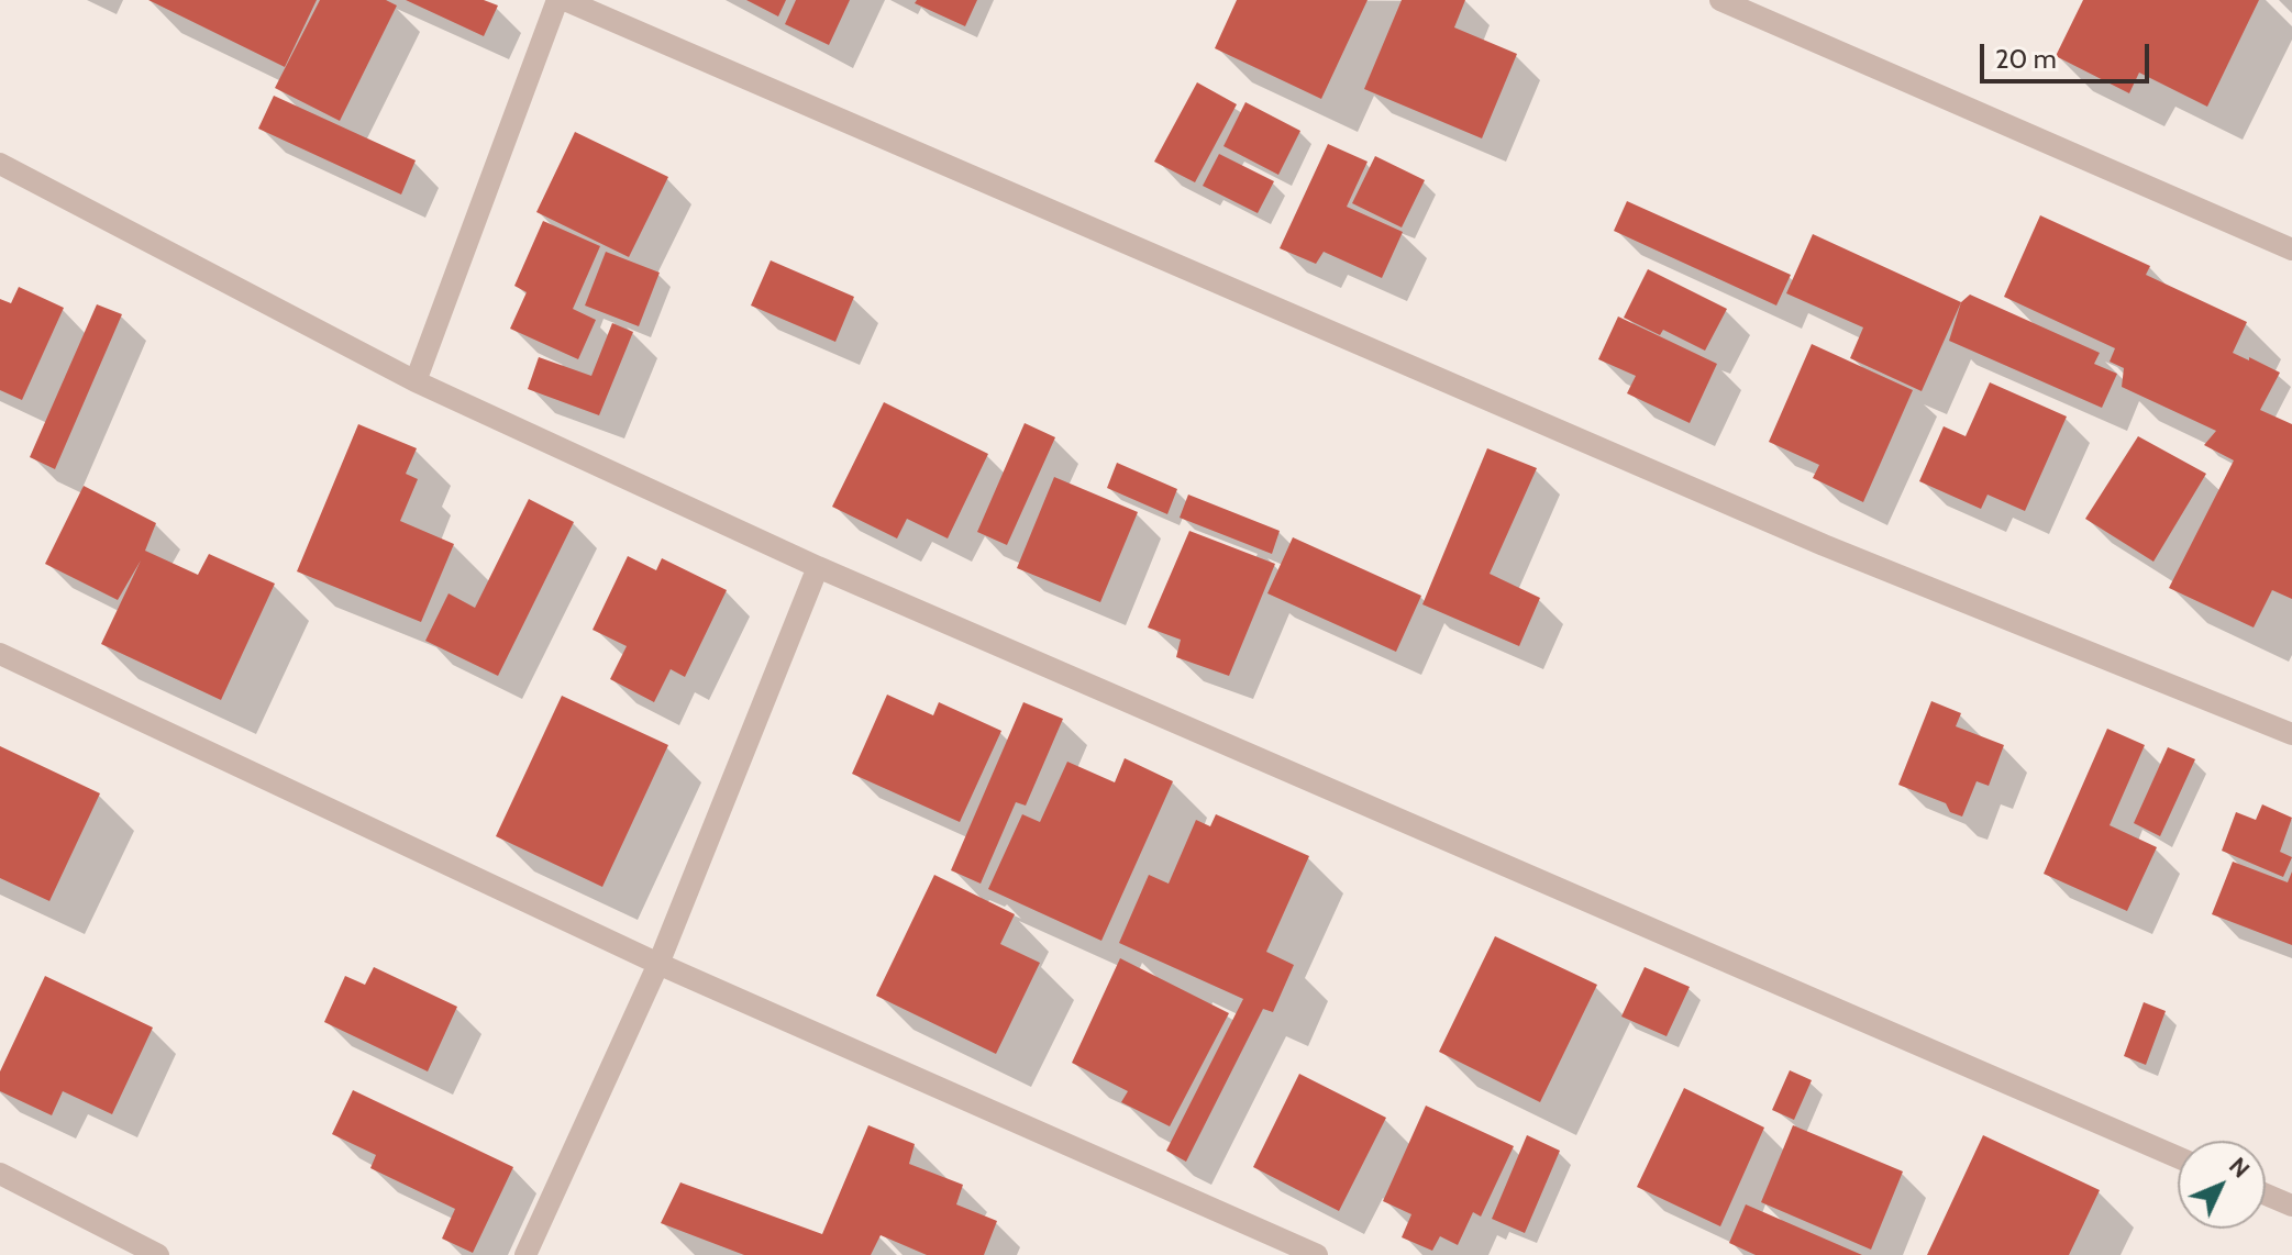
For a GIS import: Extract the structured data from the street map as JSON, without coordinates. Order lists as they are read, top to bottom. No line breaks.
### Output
{"scale_bar":"20 m","north":"top right"}
